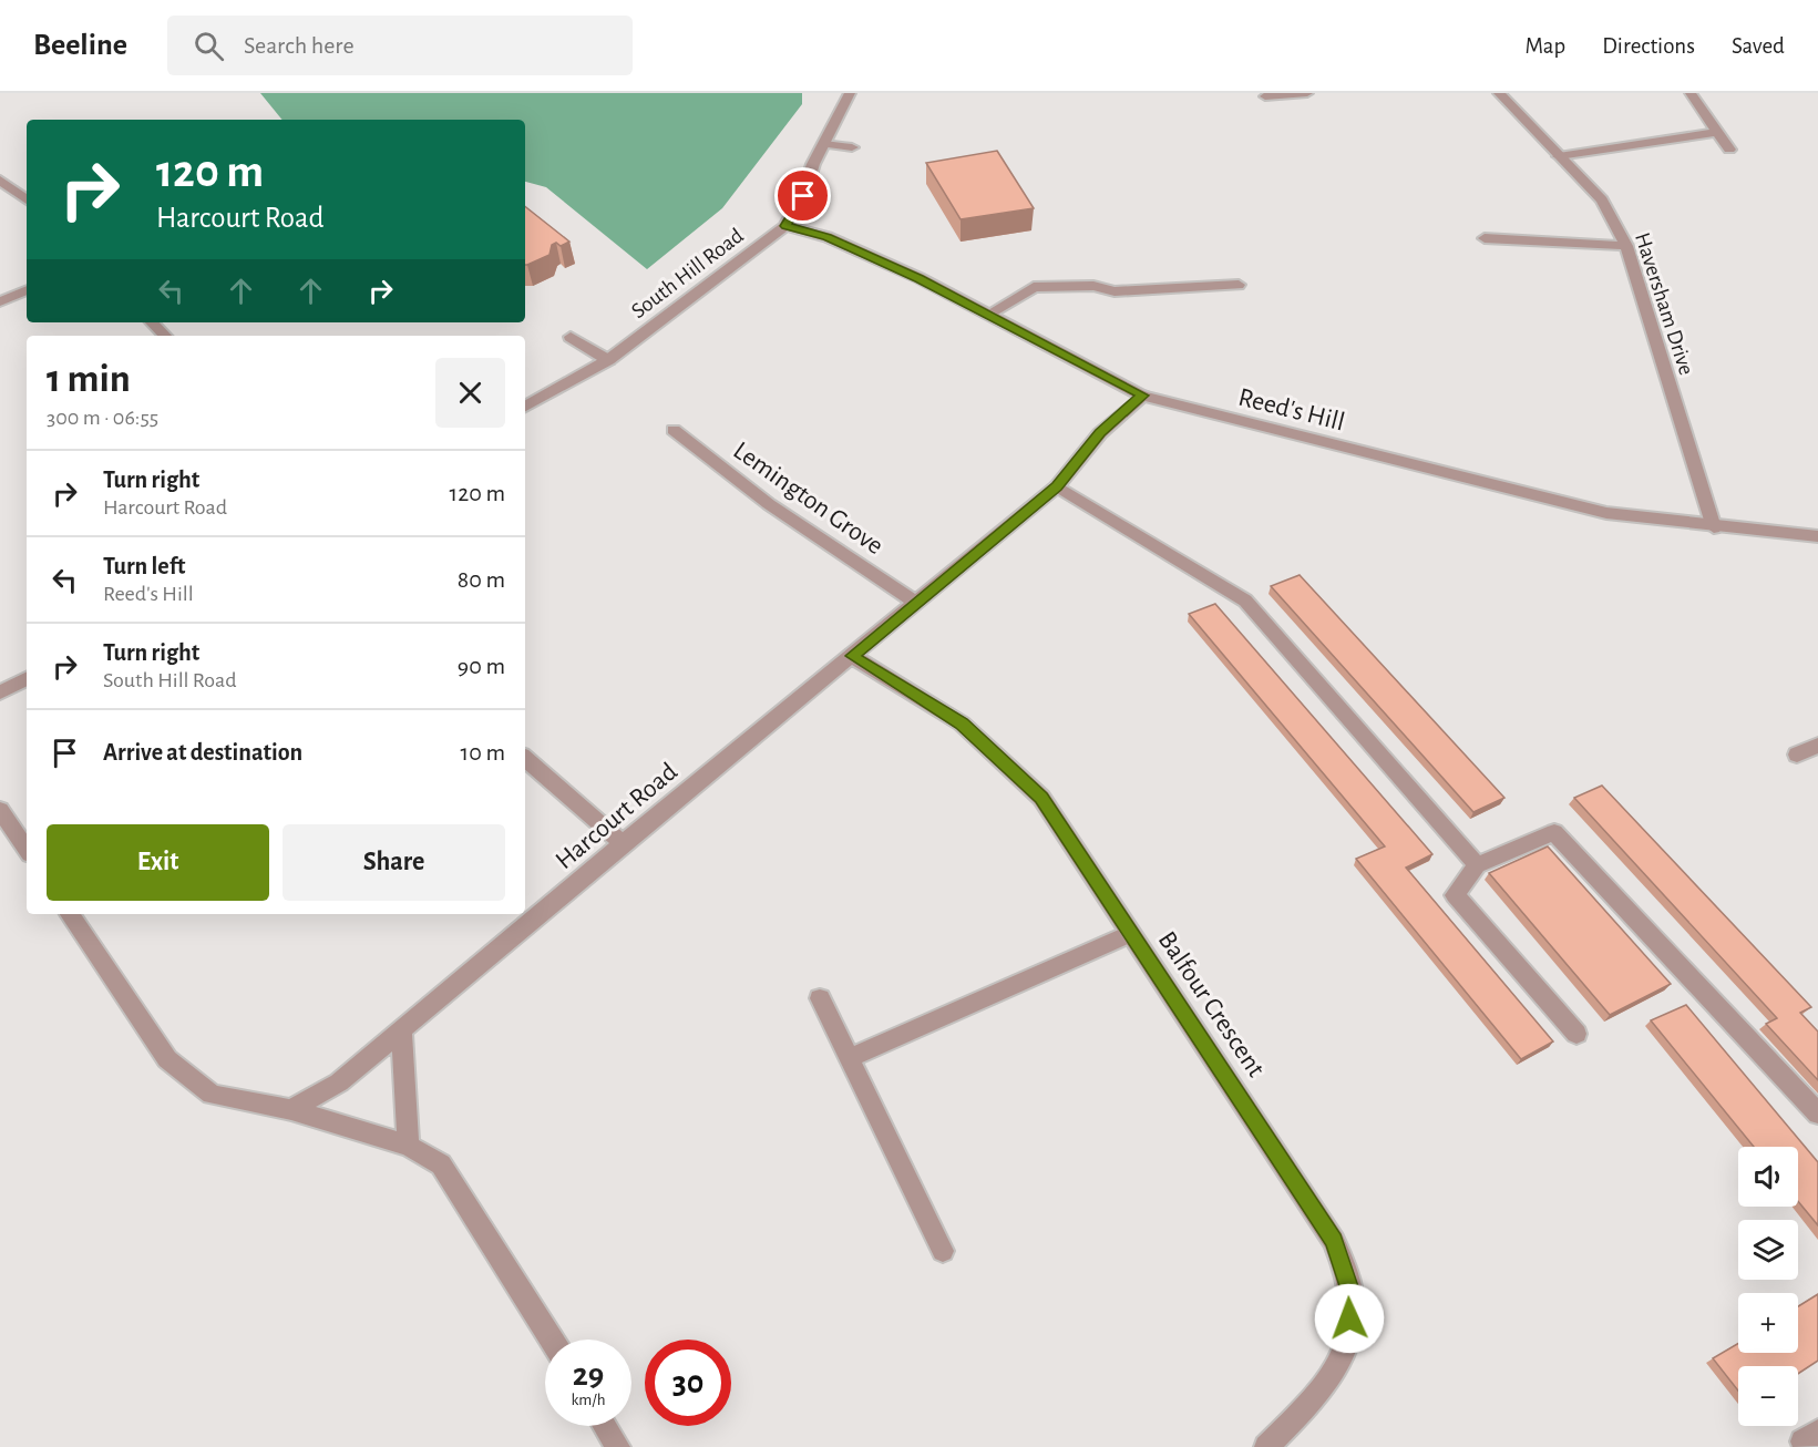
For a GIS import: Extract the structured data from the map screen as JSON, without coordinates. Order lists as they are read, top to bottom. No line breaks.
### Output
{"streets":{"street":["South Hill Road","Haversham Drive","Reed's Hill","Lemington Grove","Harcourt Road","Balfour Crescent"]},"crossings":[["South Hill Road","Reed's Hill"],["Haversham Drive","Reed's Hill"],["Reed's Hill","Harcourt Road"],["Lemington Grove","Harcourt Road"],["Harcourt Road","Balfour Crescent"]],"page":{"header":"Beeline","search":"Search here","nav":["Map","Directions","Saved"],"turn":["120 m","Harcourt Road"],"heading":["1 min","300 m · 06:55"],"list":[{"name":"Turn right","note":"Harcourt Road","value":"120 m"},{"name":"Turn left","note":"Reed's Hill","value":"80 m"},{"name":"Turn right","note":"South Hill Road","value":"90 m"},{"name":"Arrive at destination","value":"10 m"}],"buttons":["Exit","Share"],"map_buttons":["+","−"],"speed":"29 km/h","limit":"30"}}
